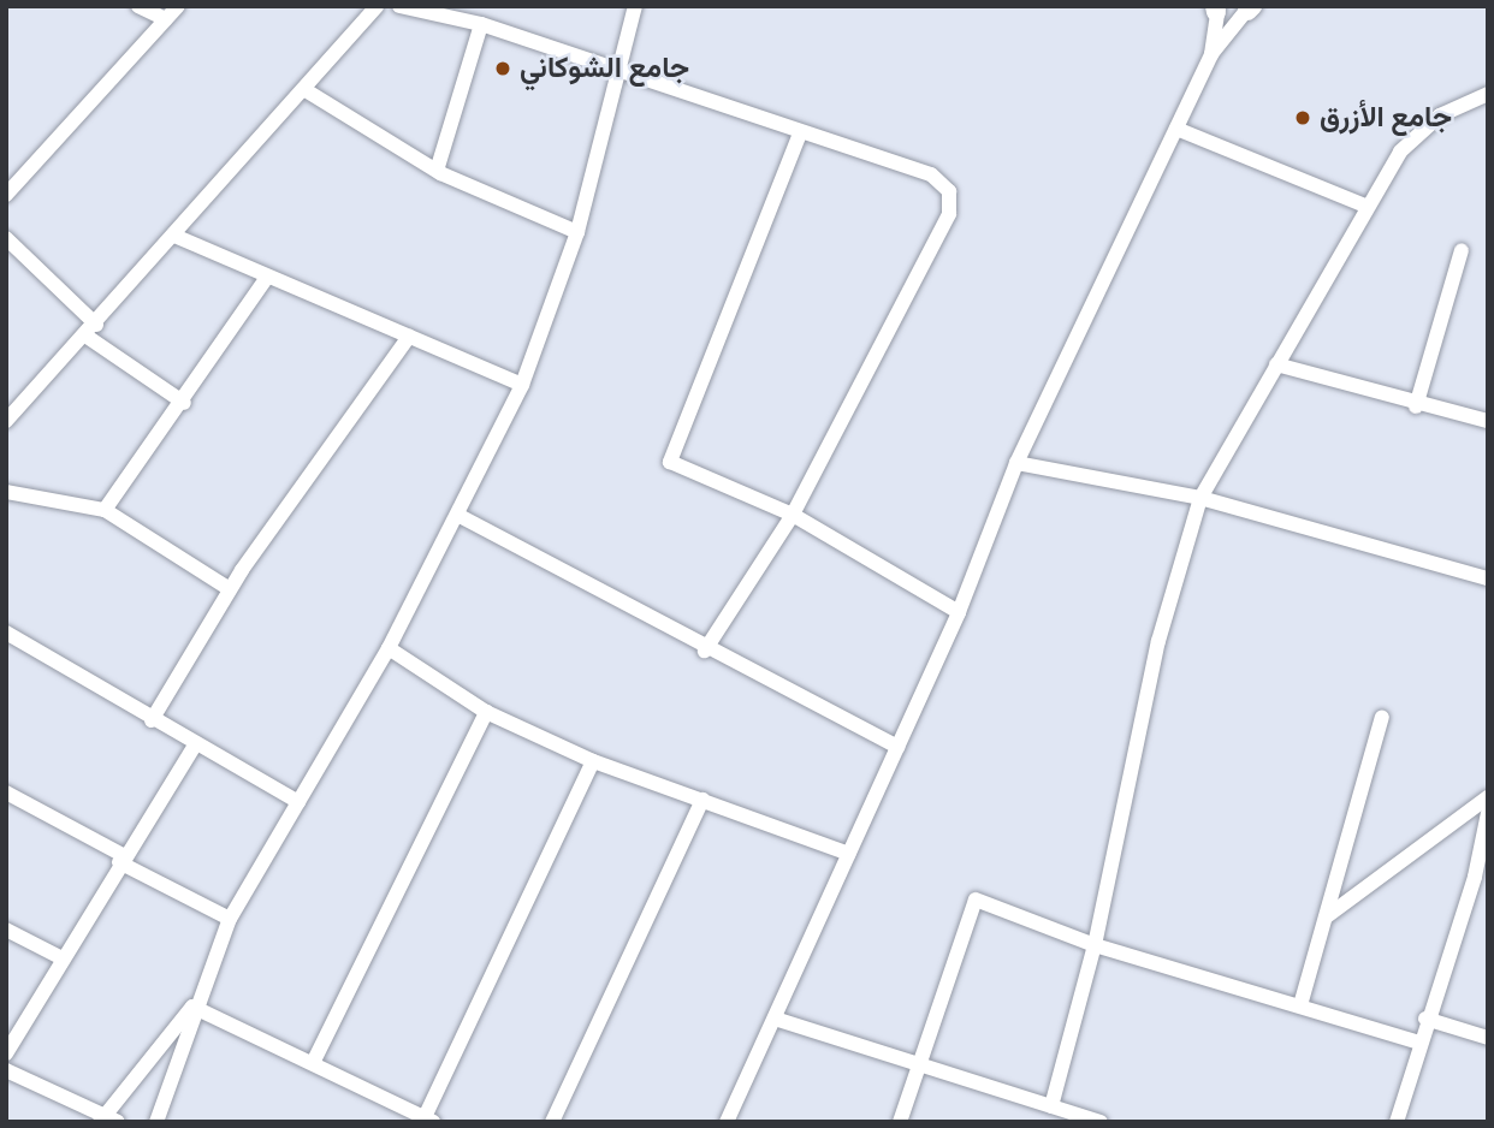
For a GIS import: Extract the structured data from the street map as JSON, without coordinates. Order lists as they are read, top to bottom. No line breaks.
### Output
{"places":["جامع الشوكاني","جامع الأزرق"]}
